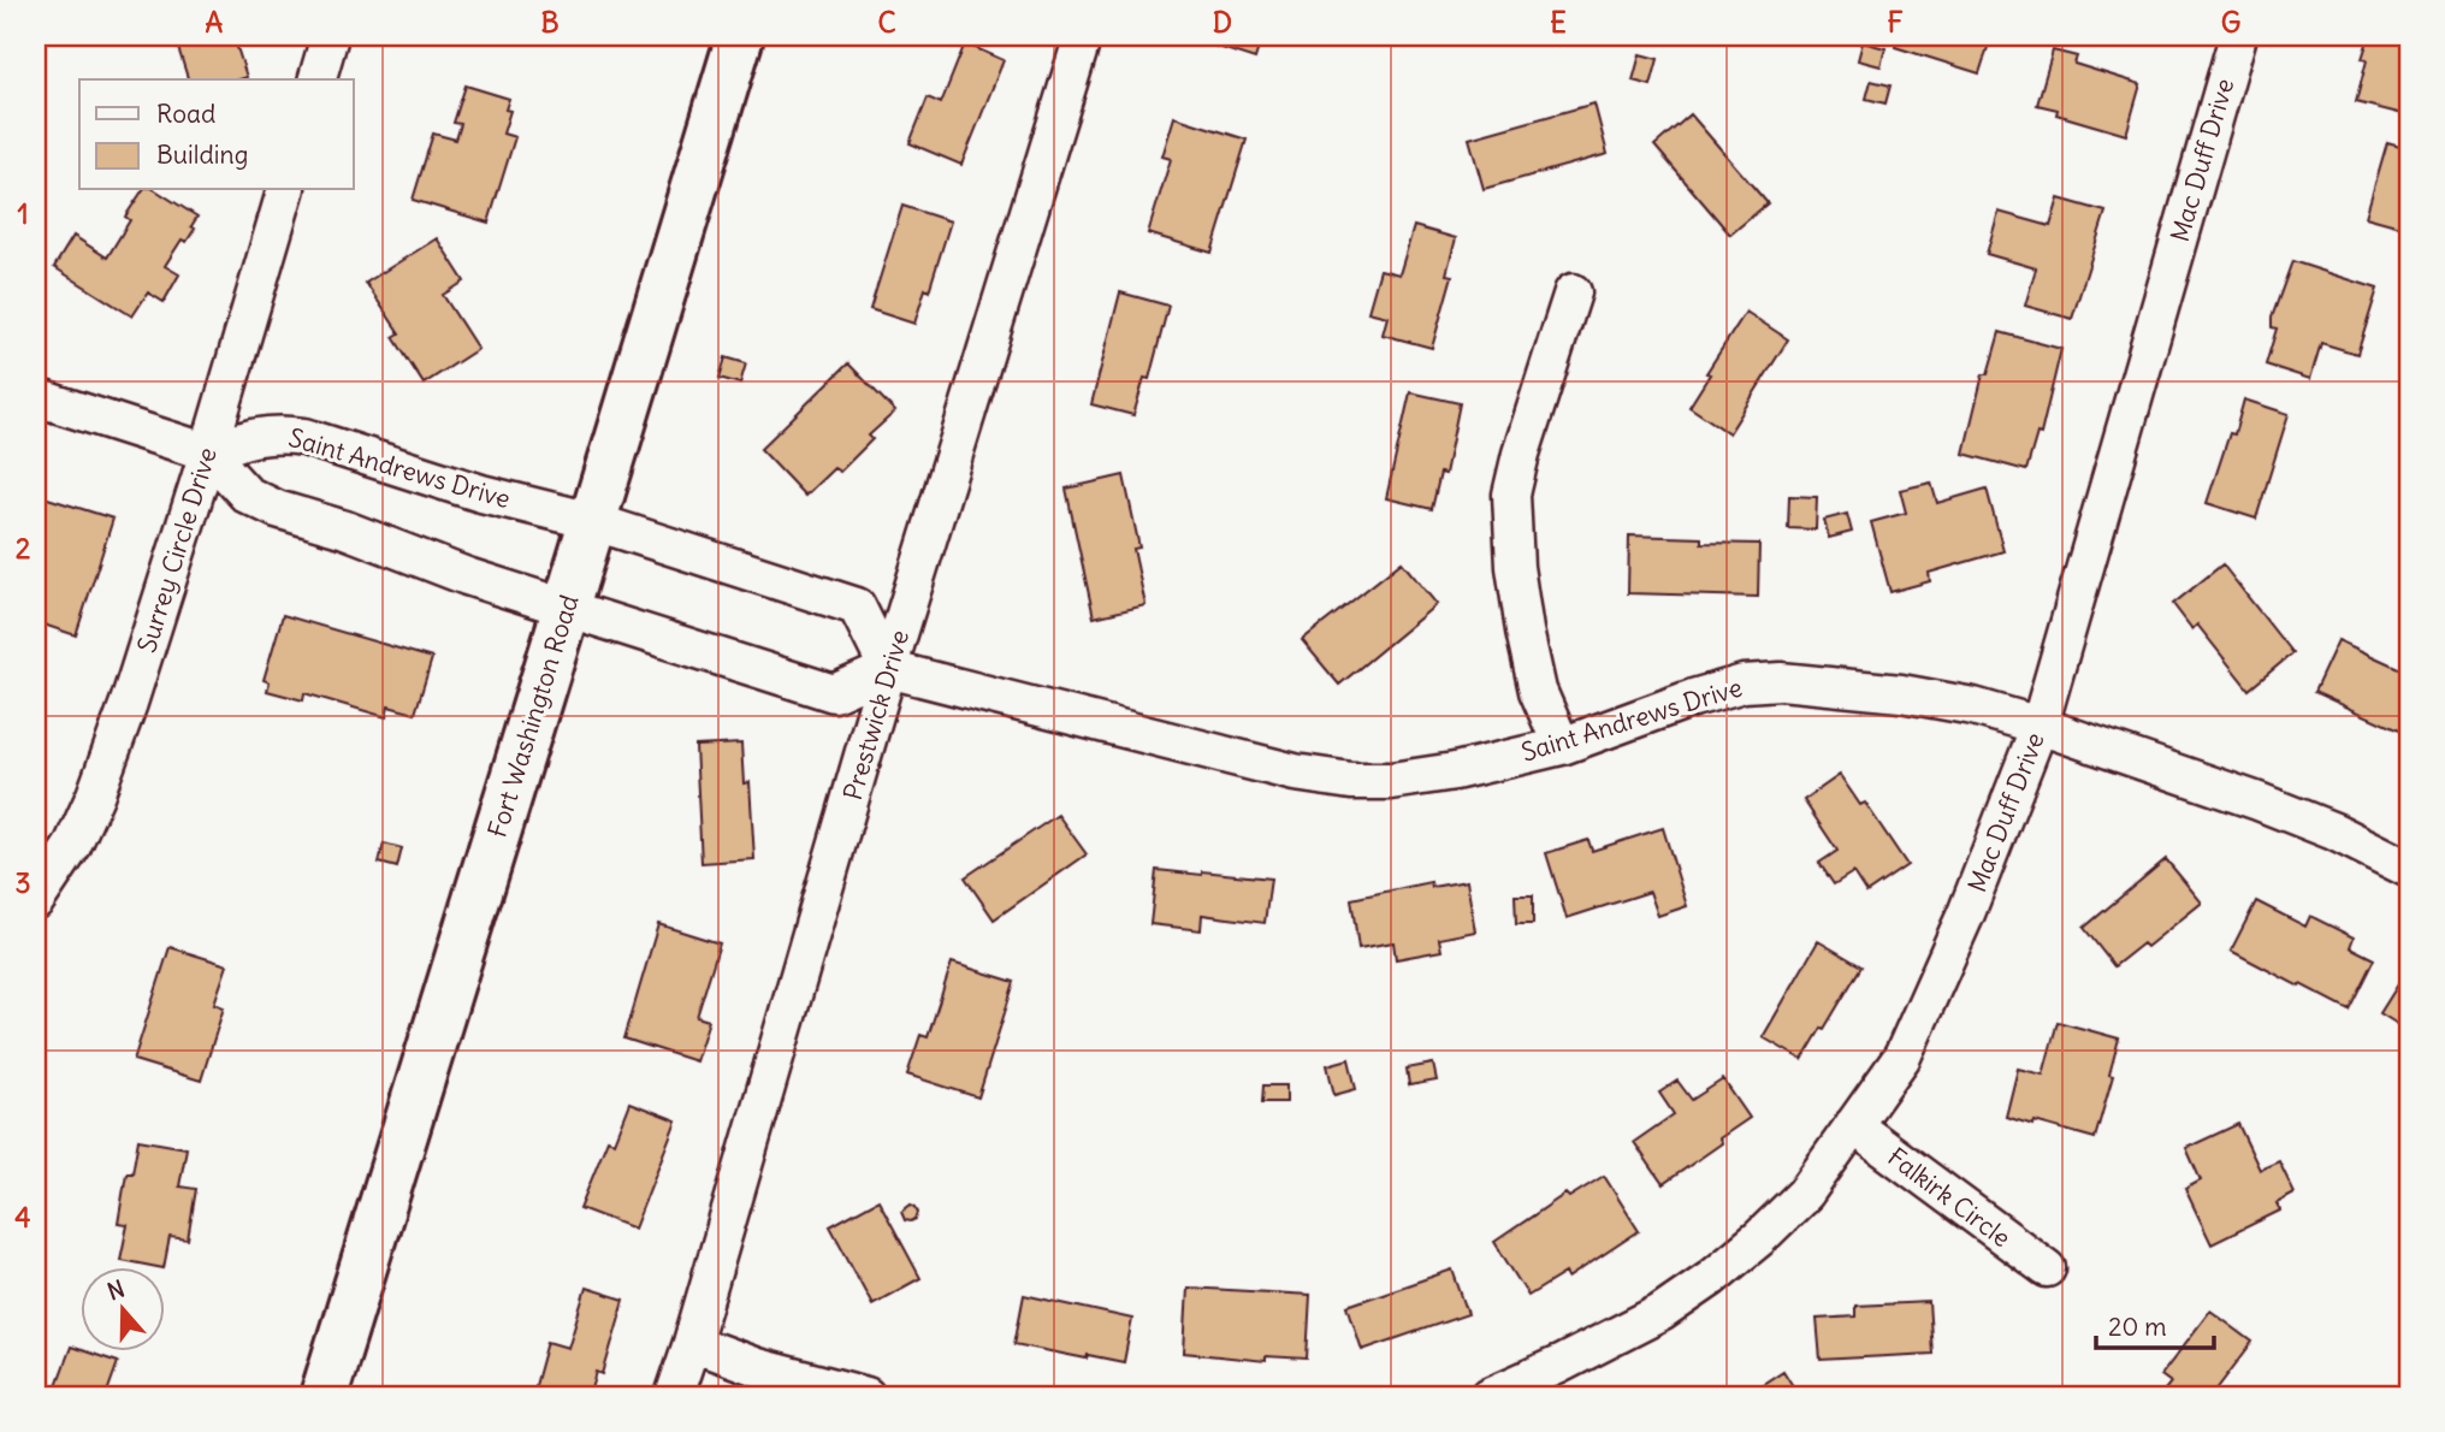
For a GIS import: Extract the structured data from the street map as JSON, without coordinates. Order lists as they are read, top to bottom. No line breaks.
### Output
{"streets":{"main road":["Fort Washington Road"],"street":["Mac Duff Drive","Saint Andrews Drive","Surrey Circle Drive","Prestwick Drive","Falkirk Circle"]},"crossings":[["Mac Duff Drive","Saint Andrews Drive"],["Mac Duff Drive","Falkirk Circle"],["Saint Andrews Drive","Surrey Circle Drive"],["Saint Andrews Drive","Prestwick Drive"],["Saint Andrews Drive","Fort Washington Road"]],"legend":["Road","Building"],"scale_bar":"20 m","north":"top","grid":{"columns":["A","B","C","D","E","F","G"],"rows":["1","2","3","4"]}}
